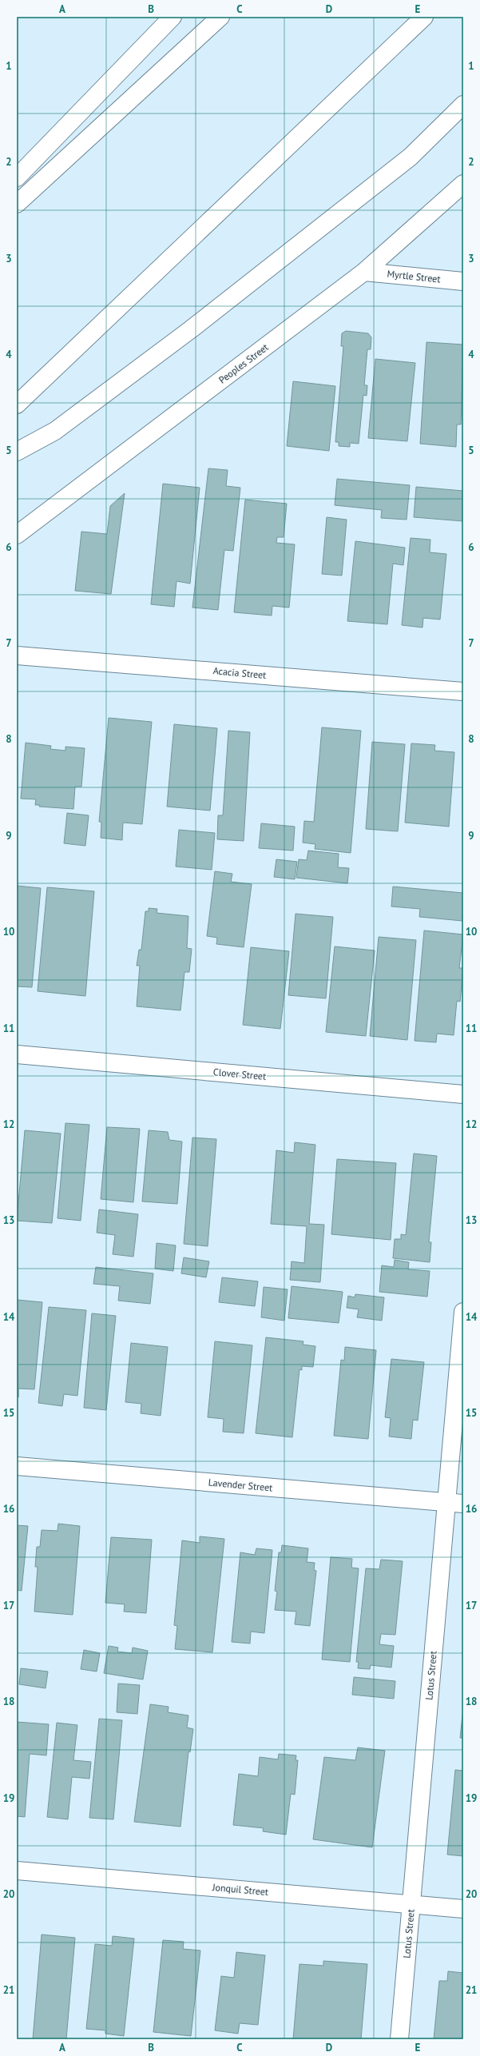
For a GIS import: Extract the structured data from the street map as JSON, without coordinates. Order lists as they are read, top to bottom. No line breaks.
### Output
{"streets":{"main road":["Myrtle Street","Peoples Street","Acacia Street","Clover Street","Lavender Street","Lotus Street","Jonquil Street"]},"crossings":[["Myrtle Street","Peoples Street"],["Lavender Street","Lotus Street"],["Lotus Street","Jonquil Street"]],"grid":{"columns":["A","B","C","D","E"],"rows":["1","2","3","4","5","6","7","8","9","10","11","12","13","14","15","16","17","18","19","20","21"]}}
